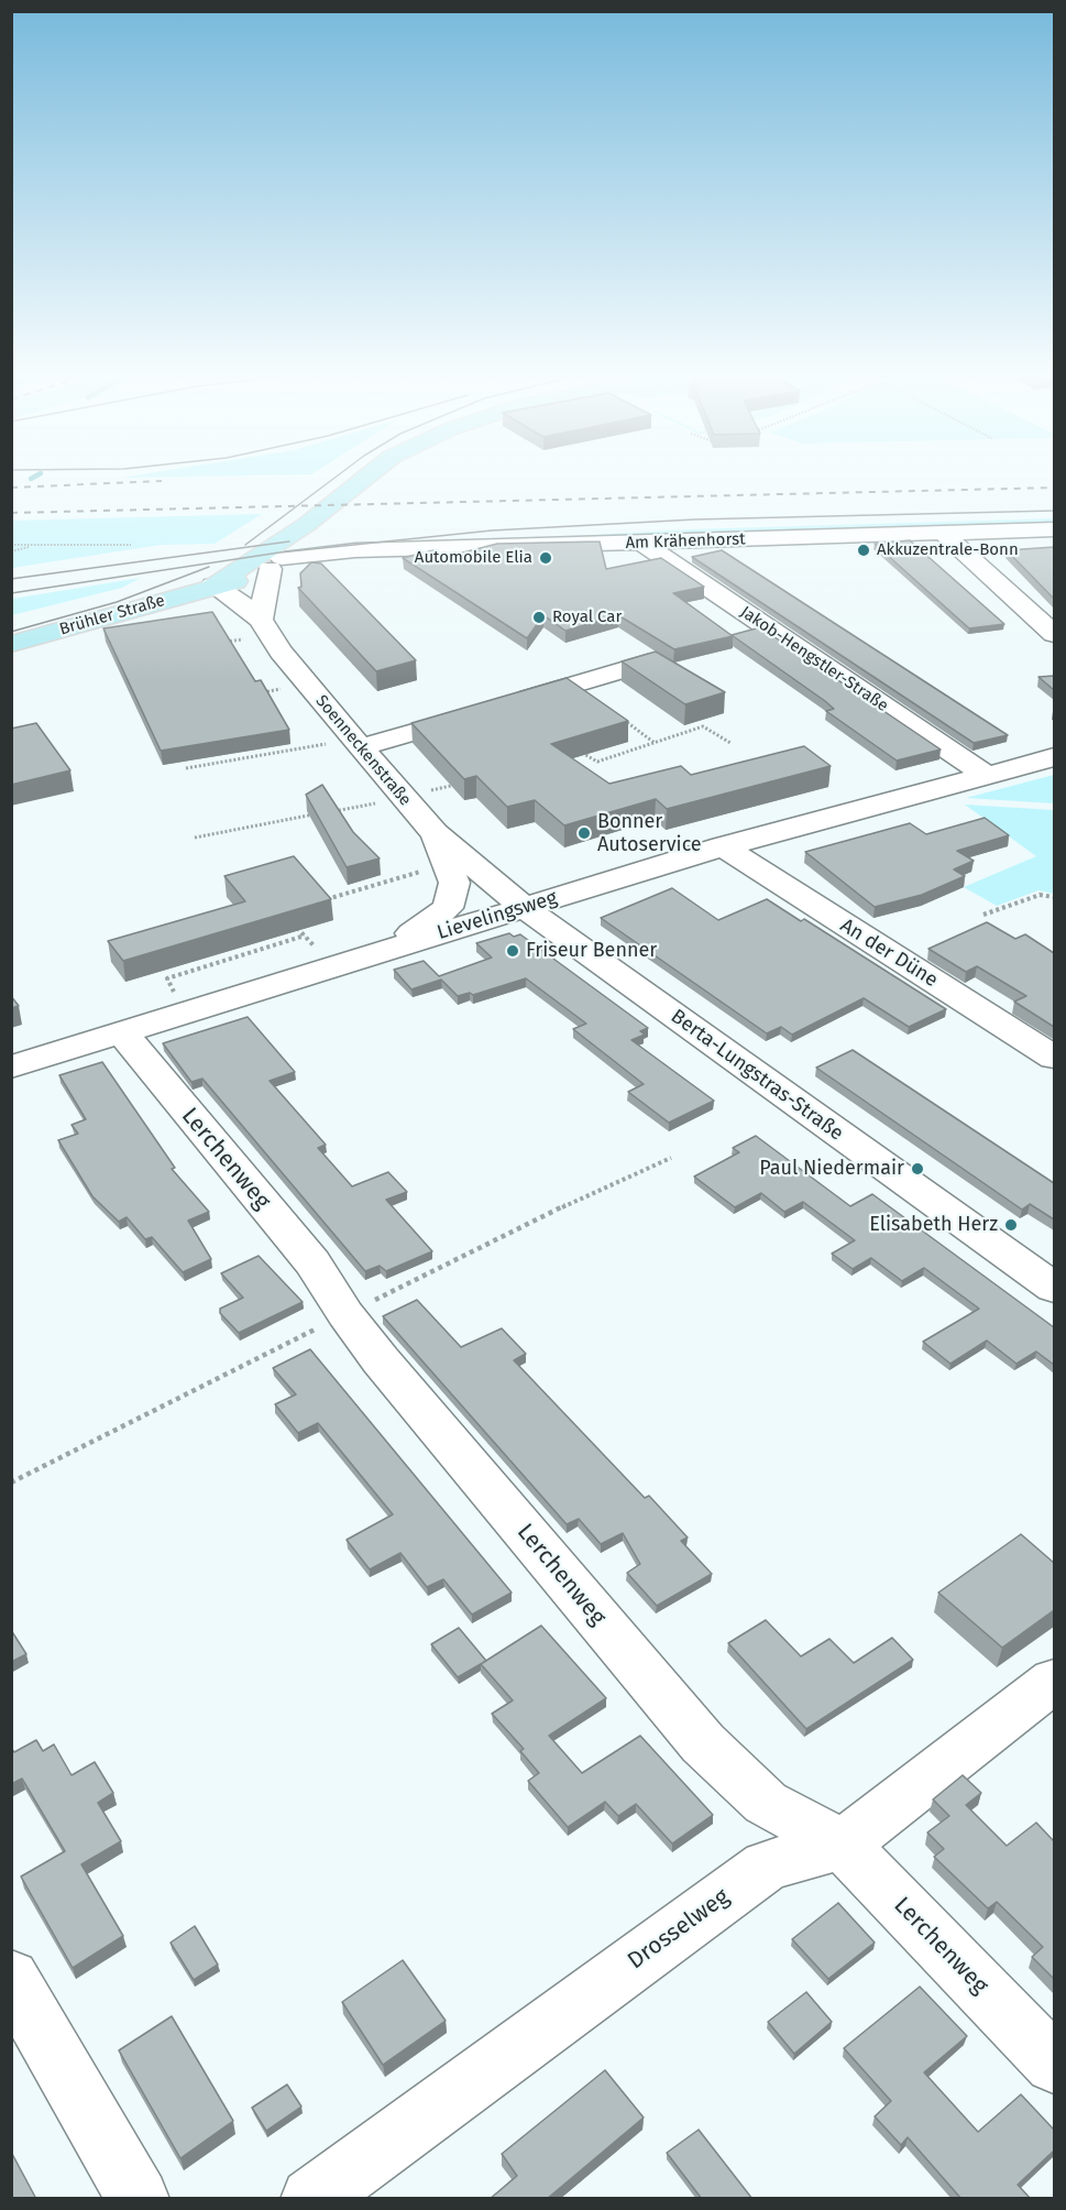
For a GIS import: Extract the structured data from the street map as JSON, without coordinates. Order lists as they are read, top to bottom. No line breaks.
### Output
{"streets":{"main road":["Brühler Straße"],"street":["Am Krähenhorst","Jakob-Hengstler-Straße","Soenneckenstraße","Lievelingsweg","An der Düne","Berta-Lungstras-Straße","Lerchenweg","Drosselweg"]},"crossings":[["Am Krähenhorst","Jakob-Hengstler-Straße"],["Brühler Straße","Soenneckenstraße"],["Jakob-Hengstler-Straße","Lievelingsweg"],["Soenneckenstraße","Lievelingsweg"],["Soenneckenstraße","Berta-Lungstras-Straße"],["Lievelingsweg","An der Düne"],["Lievelingsweg","Berta-Lungstras-Straße"],["Lievelingsweg","Lerchenweg"],["Lerchenweg","Drosselweg"]],"places":["Akkuzentrale-Bonn","Automobile Elia","Royal Car","Bonner Autoservice","Friseur Benner","Paul Niedermair","Elisabeth Herz"]}
